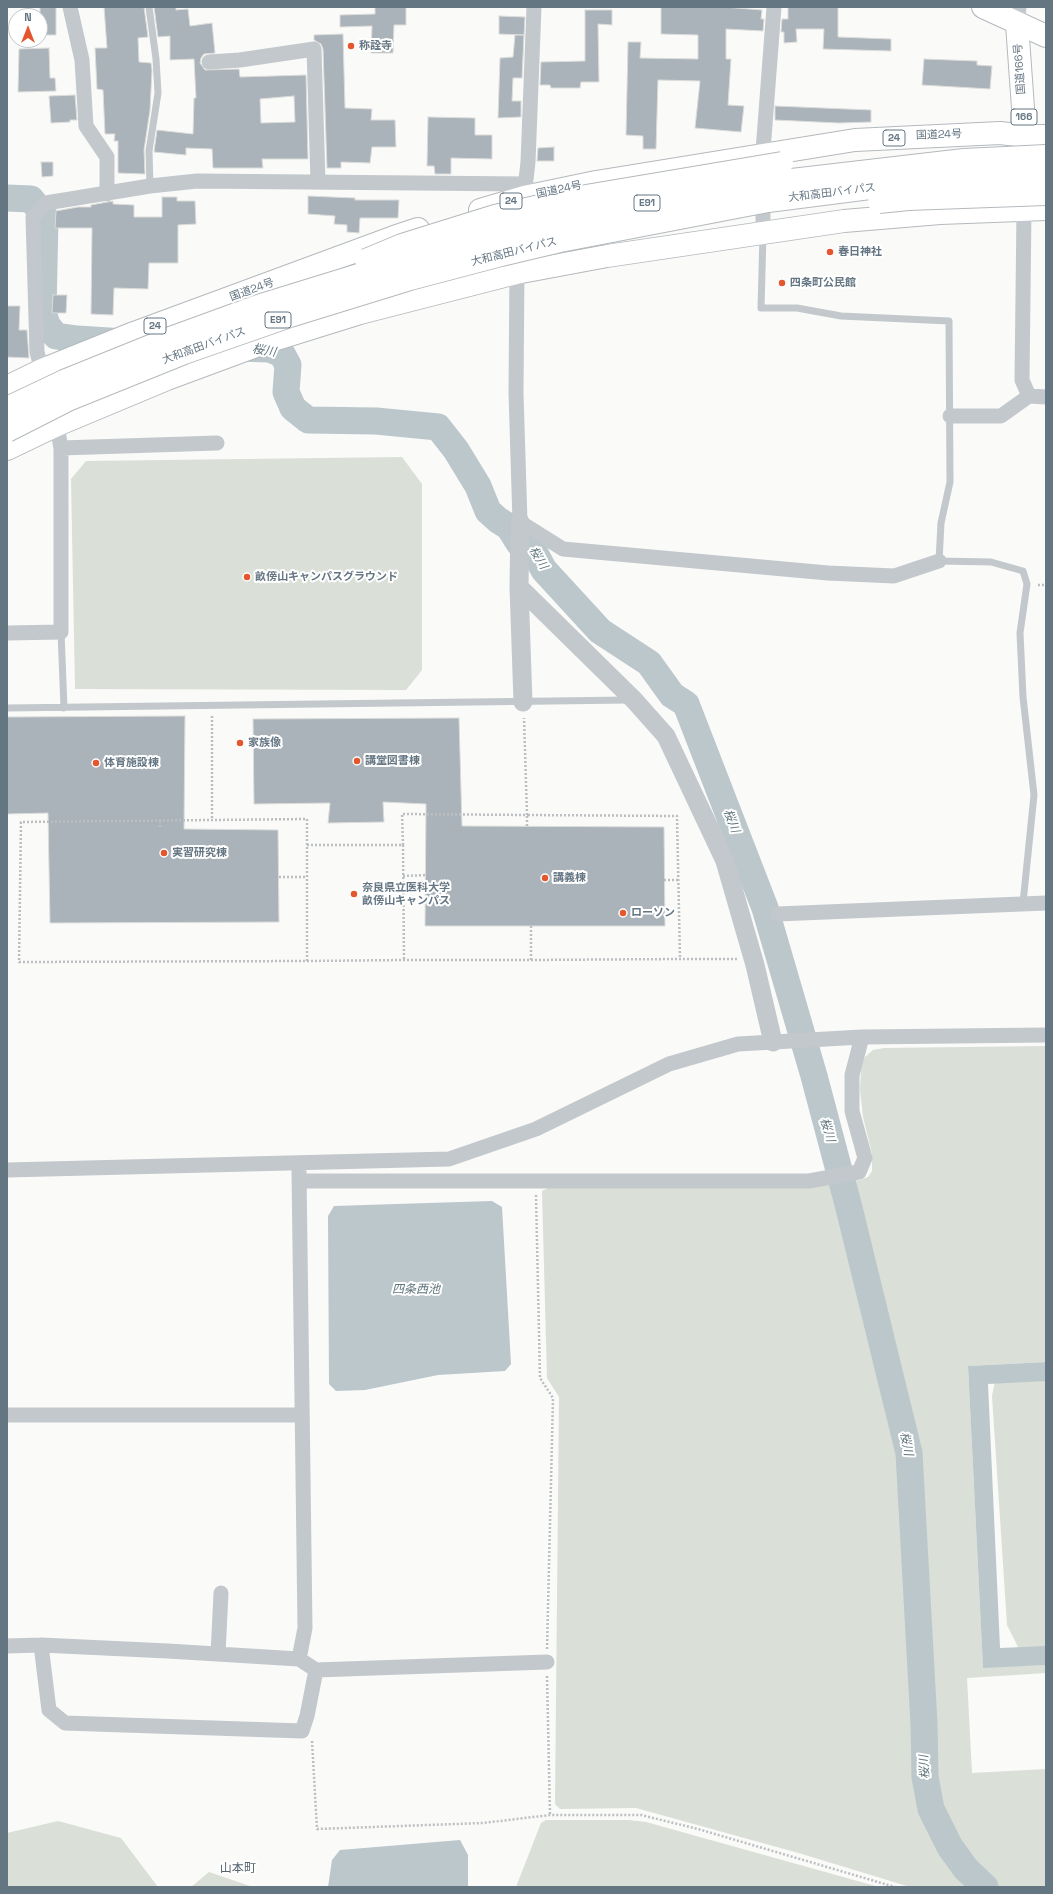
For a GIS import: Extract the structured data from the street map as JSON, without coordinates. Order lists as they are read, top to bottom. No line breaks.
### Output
{"streets":{"highway":["国道166号","166","国道24号","24","大和高田バイパス","E91"]},"crossings":[["国道166号","国道24号"]],"districts":["山本町"],"water":["桜川","四条西池"],"places":["称詮寺","春日神社","四条町公民館","畝傍山キャンパスグラウンド","家族像","講堂図書棟","体育施設棟","実習研究棟","講義棟","奈良県立医科大学 畝傍山キャンパス","ローソン"],"north":"top"}
